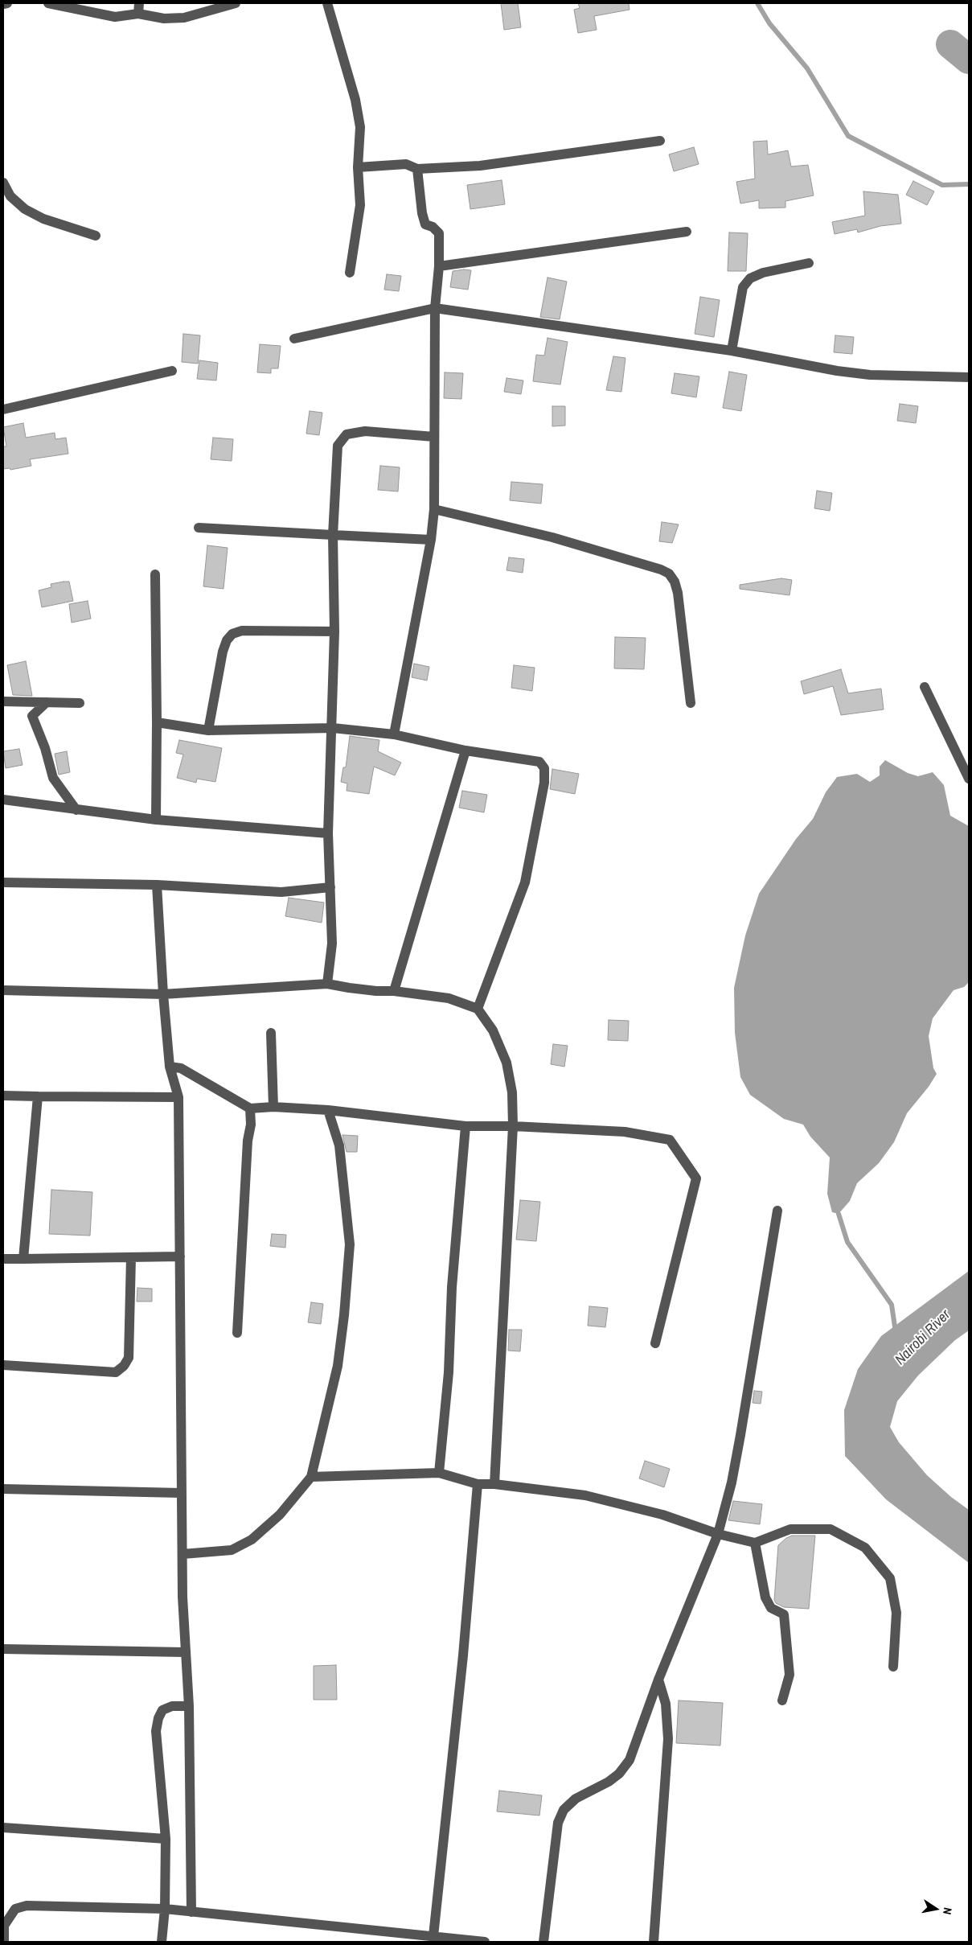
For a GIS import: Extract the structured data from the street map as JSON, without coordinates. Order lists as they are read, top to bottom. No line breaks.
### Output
{"water":["Nairobi River"],"north":"right"}
